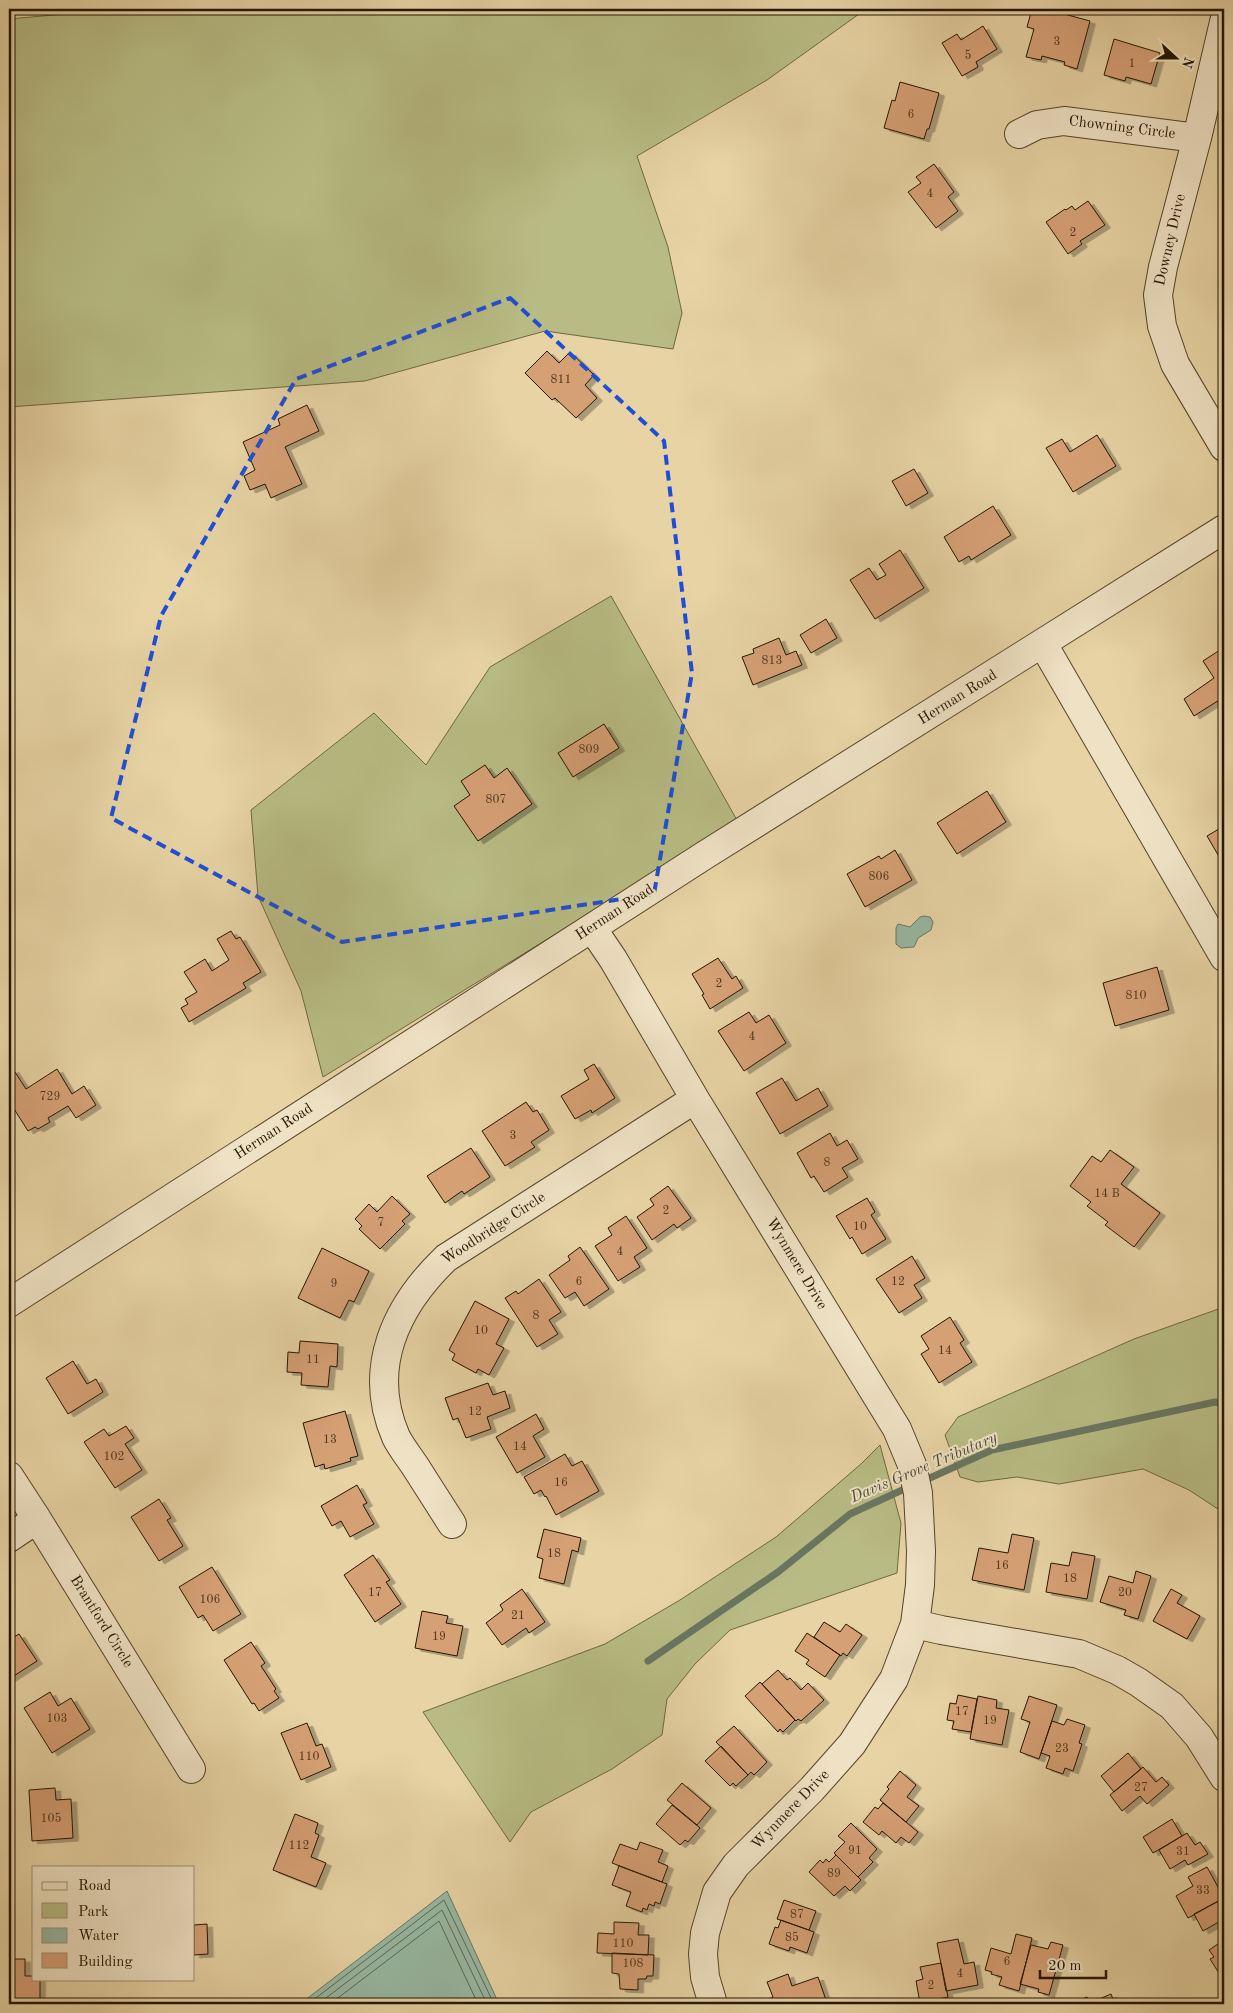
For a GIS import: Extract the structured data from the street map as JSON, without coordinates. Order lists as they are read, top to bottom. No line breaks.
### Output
{"streets":{"street":["Chowning Circle","Downey Drive","Herman Road","Woodbridge Circle","Wynmere Drive","Brantford Circle"]},"crossings":[["Chowning Circle","Downey Drive"],["Herman Road","Wynmere Drive"],["Woodbridge Circle","Wynmere Drive"]],"water":["Davis Grove Tributary"],"house_numbers":["3","5","1","6","4","2","811","813","809","807","806","2","810","4","729","3","8","14 B","2","7","10","4","6","12","9","8","10","14","11","12","13","14","102","16","18","16","18","17","20","106","21","19","17","103","19","23","110","27","105","112","91","31","89","33","87","85","110","6","108","4","2"],"legend":["Road","Park","Water","Building"],"scale_bar":"20 m","north":"right"}
